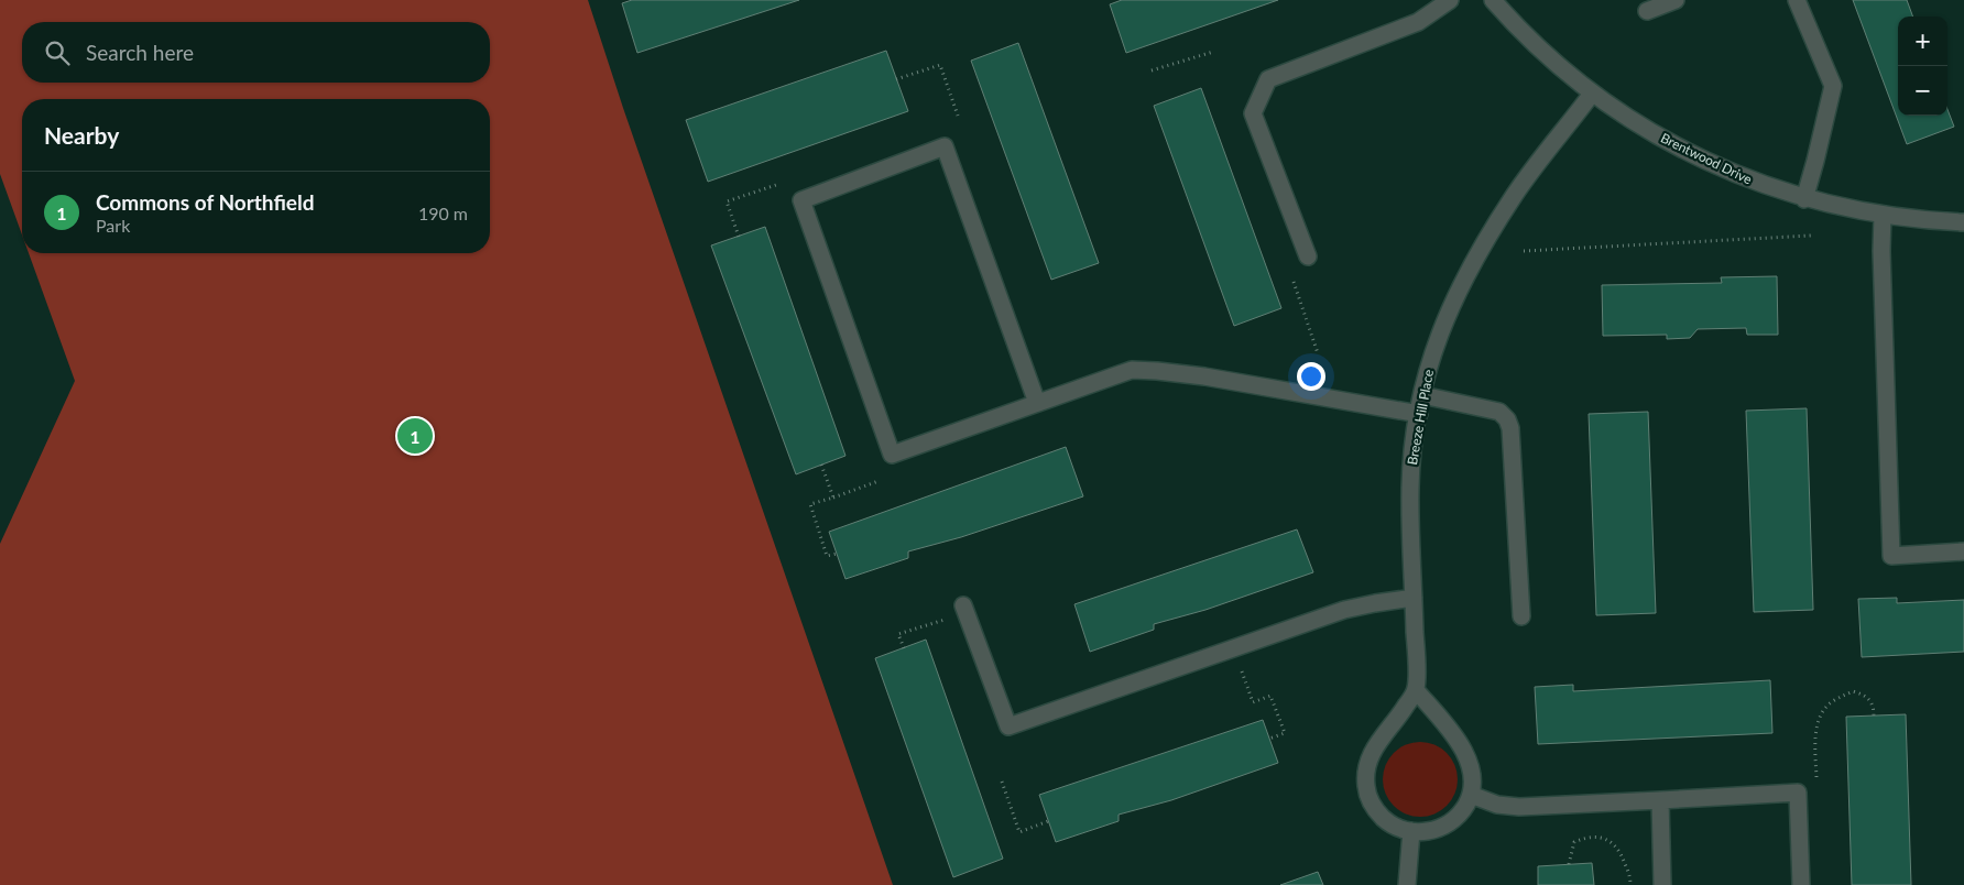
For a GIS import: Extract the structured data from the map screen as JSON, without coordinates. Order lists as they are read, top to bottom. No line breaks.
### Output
{"streets":{"street":["Brentwood Drive","Breeze Hill Place"]},"crossings":[["Brentwood Drive","Breeze Hill Place"]],"page":{"map_buttons":["+","−"],"search":"Search here","heading":"Nearby","list":[{"mark":"1","name":"Commons of Northfield","note":"Park","value":"190 m"}],"pins":"1"}}
